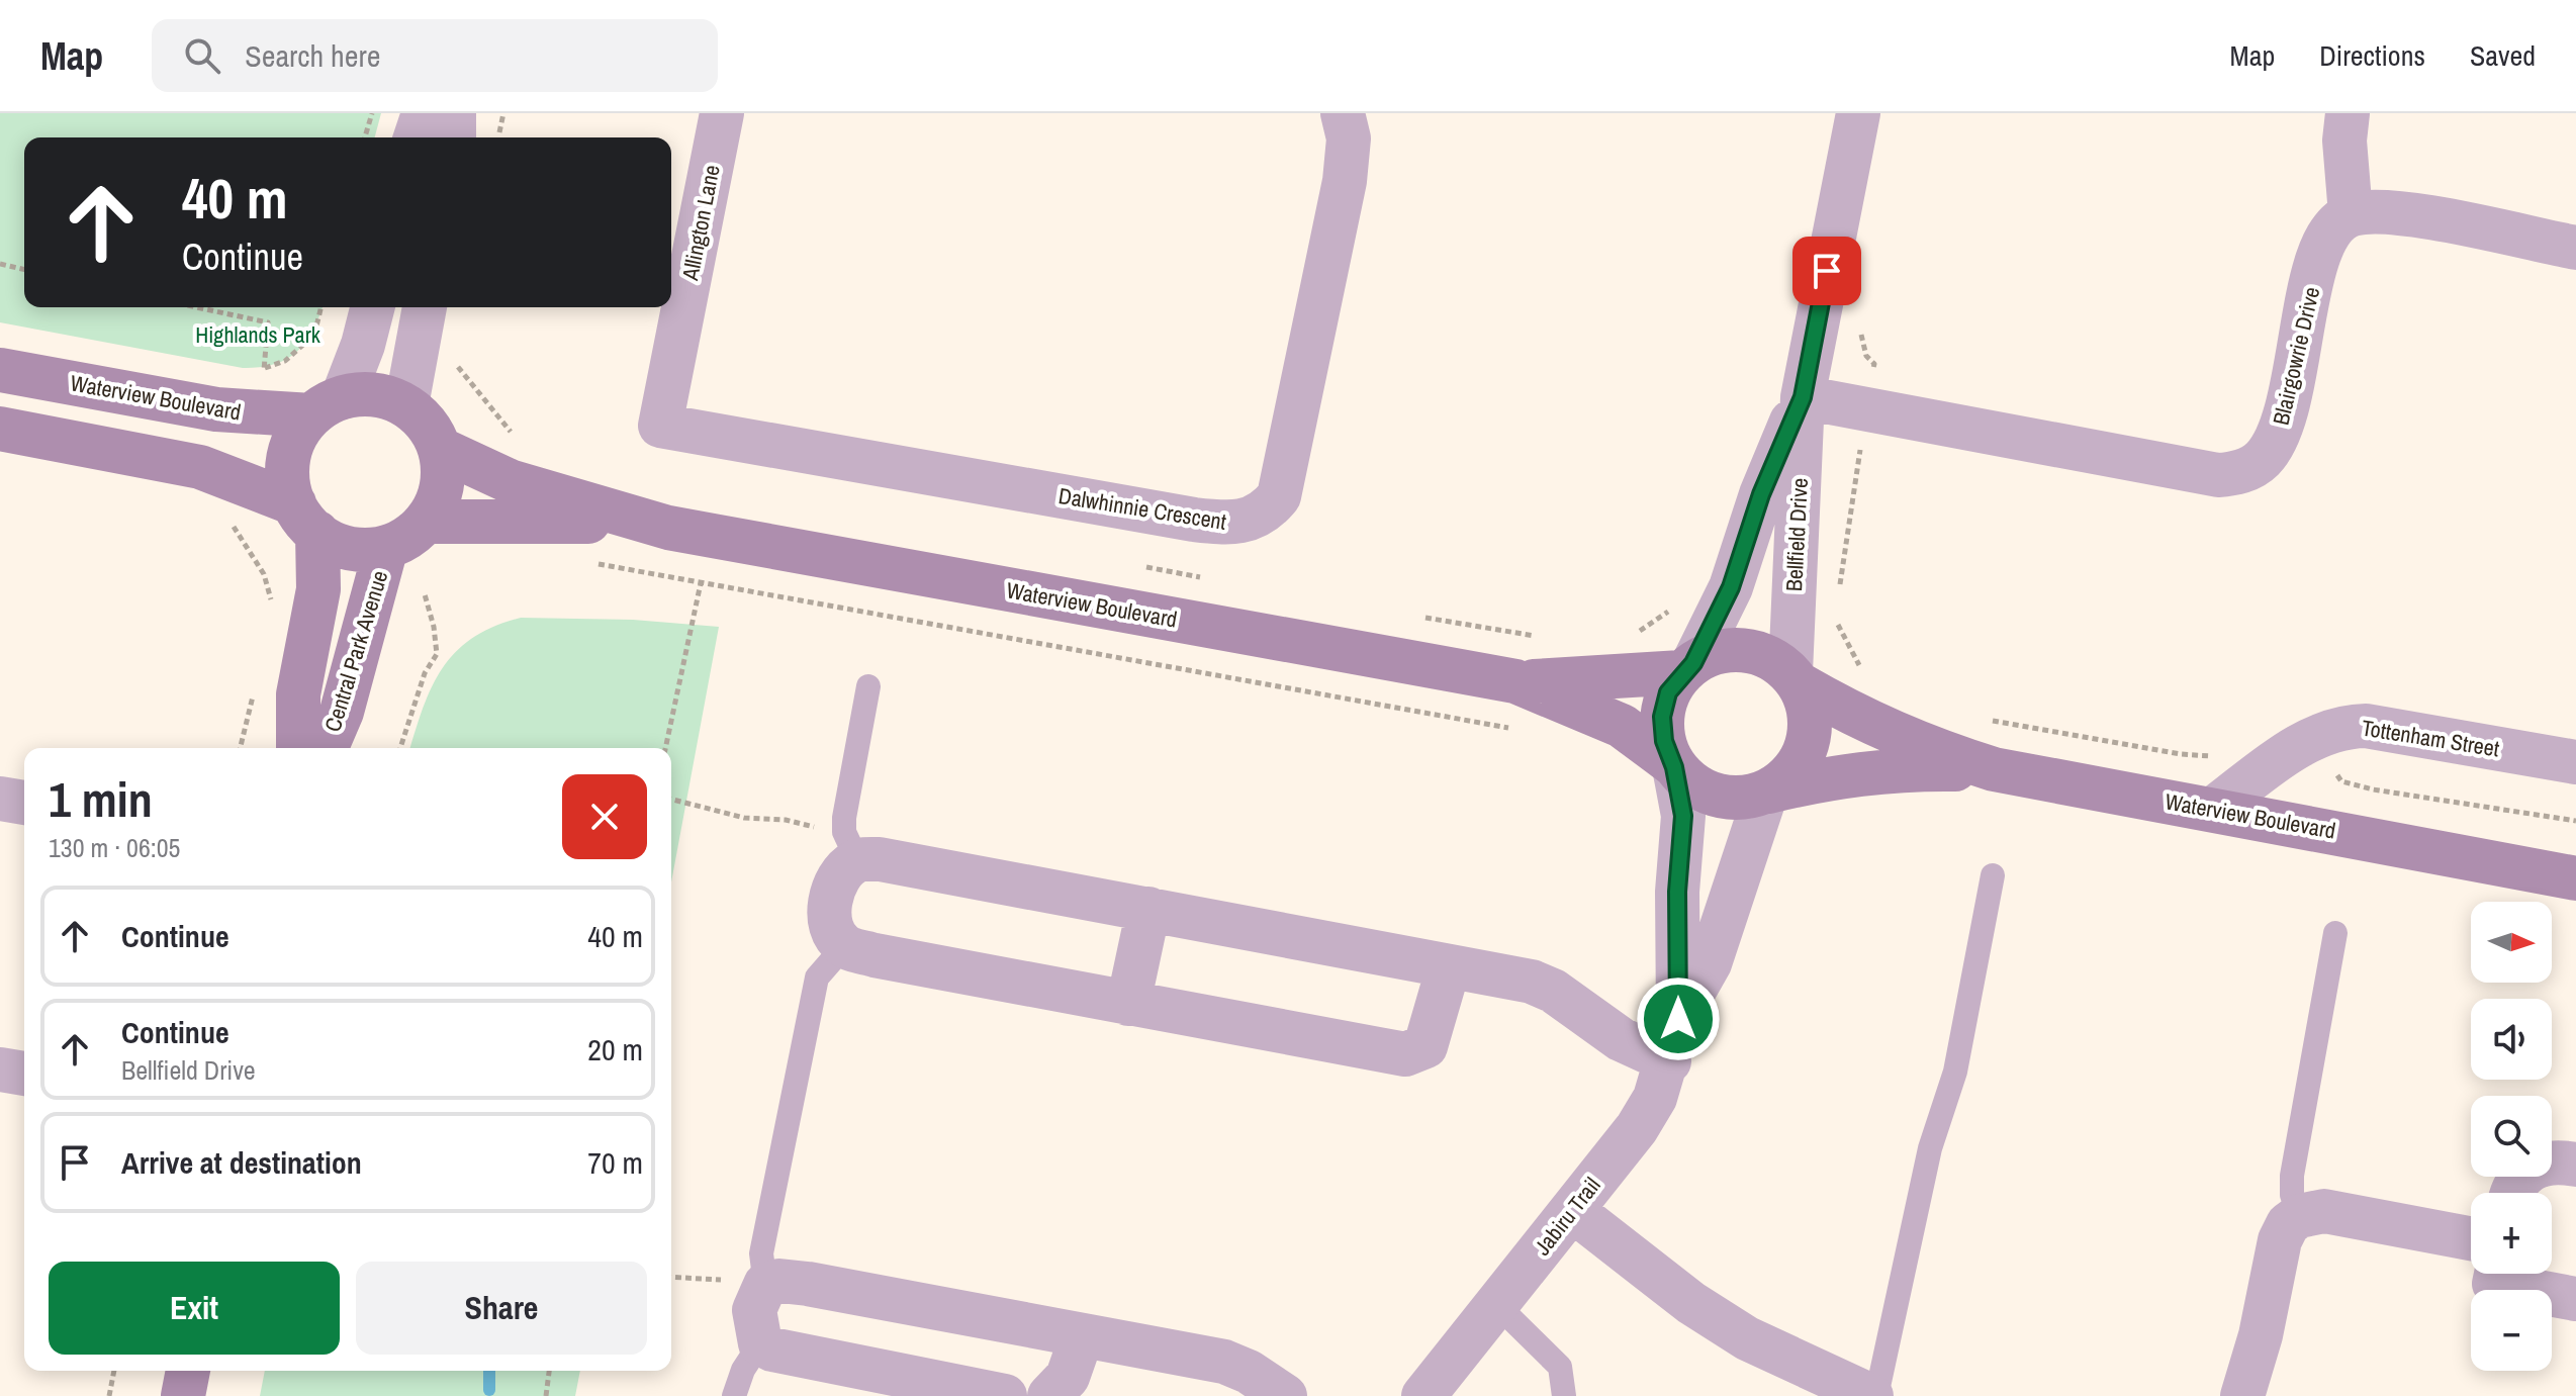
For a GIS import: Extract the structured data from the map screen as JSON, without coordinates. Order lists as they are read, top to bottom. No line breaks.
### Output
{"streets":{"street":["Allington Lane","Blairgowrie Drive","Waterview Boulevard","Dalwhinnie Crescent","Bellfield Drive","Central Park Avenue","Tottenham Street","Jabiru Trail"]},"crossings":[["Allington Lane","Dalwhinnie Crescent"],["Blairgowrie Drive","Bellfield Drive"],["Waterview Boulevard","Bellfield Drive"],["Waterview Boulevard","Central Park Avenue"],["Waterview Boulevard","Tottenham Street"],["Waterview Boulevard","Jabiru Trail"],["Bellfield Drive","Jabiru Trail"]],"parks":["Highlands Park"],"north":"right","page":{"header":"Map","search":"Search here","nav":["Map","Directions","Saved"],"turn":["40 m","Continue"],"heading":["1 min","130 m · 06:05"],"list":[{"name":"Continue","value":"40 m"},{"name":"Continue","note":"Bellfield Drive","value":"20 m"},{"name":"Arrive at destination","value":"70 m"}],"map_buttons":["+","−"],"buttons":["Exit","Share"]}}
